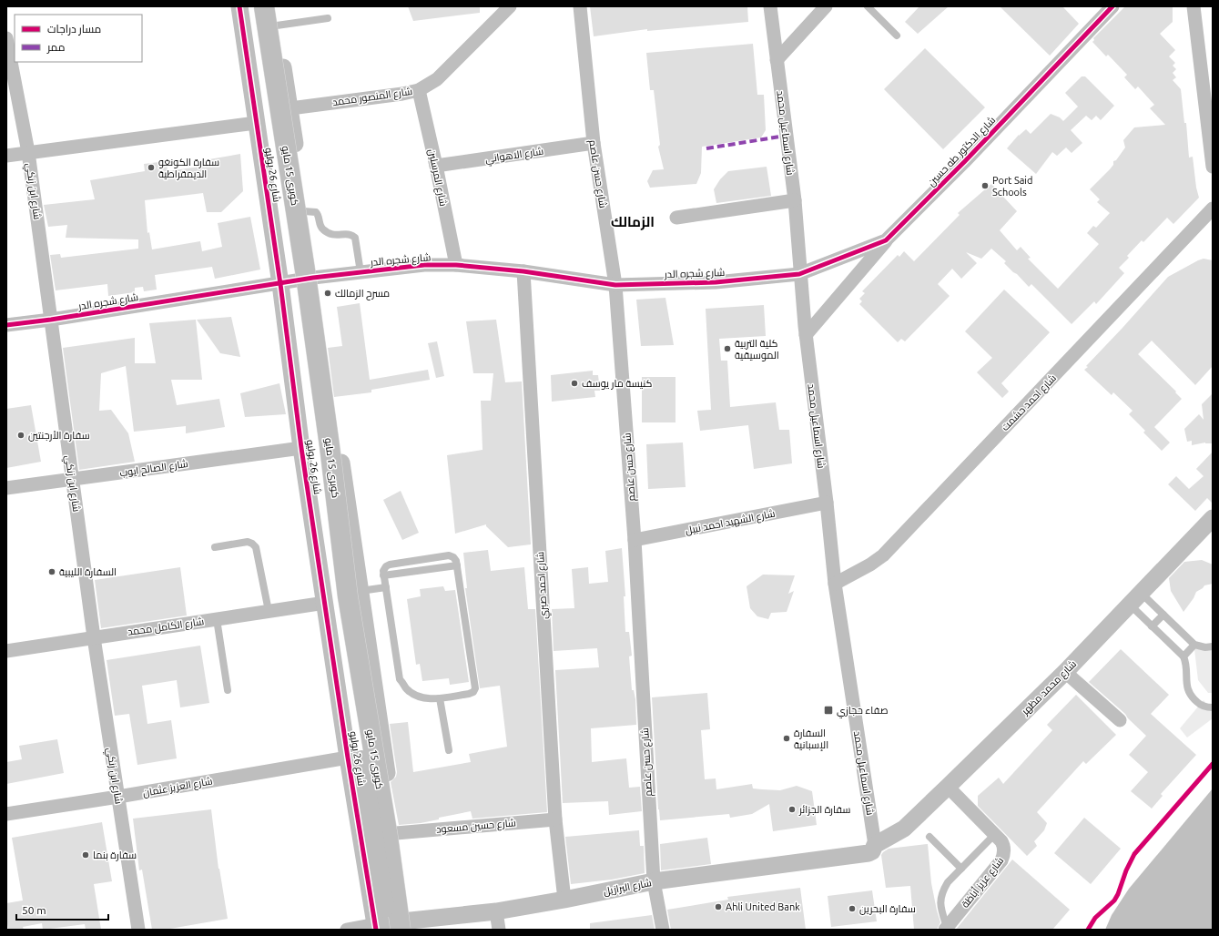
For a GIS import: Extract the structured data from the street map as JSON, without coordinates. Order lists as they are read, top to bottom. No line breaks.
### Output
{"streets":{"highway":["كوبرى 15 مايو"],"street":["شارع المنصور محمد","شارع اسماعيل محمد","شارع الدكتور طه حسين","شارع الاهواني","شارع حسن عاصم","شارع 26 يوليو","شارع المرسلين","شارع ابن زنكي","شارع شجره الدر","شارع احمد حشمت","شارع الصالح ايوب","شارع الشهيد احمد نبيل","شارع احمد صبري","شارع الكامل محمد","شارع محمد مظهر","شارع العزيز عثمان","شارع حسين مسعود","شارع عزيز أباظة","شارع البرازيل"]},"crossings":[["شارع المنصور محمد","شارع المرسلين"],["شارع اسماعيل محمد","شارع الدكتور طه حسين"],["شارع اسماعيل محمد","شارع شجره الدر"],["شارع اسماعيل محمد","شارع احمد حشمت"],["شارع اسماعيل محمد","شارع الشهيد احمد نبيل"],["شارع اسماعيل محمد","شارع محمد مظهر"],["شارع اسماعيل محمد","شارع البرازيل"],["شارع الدكتور طه حسين","شارع شجره الدر"],["شارع الاهواني","شارع حسن عاصم"],["شارع الاهواني","شارع المرسلين"],["شارع حسن عاصم","شارع شجره الدر"],["شارع حسن عاصم","شارع الشهيد احمد نبيل"],["شارع حسن عاصم","شارع البرازيل"],["شارع 26 يوليو","كوبرى 15 مايو"],["شارع 26 يوليو","شارع شجره الدر"],["شارع 26 يوليو","شارع الصالح ايوب"],["شارع 26 يوليو","شارع الكامل محمد"],["شارع 26 يوليو","شارع العزيز عثمان"],["شارع 26 يوليو","شارع البرازيل"],["كوبرى 15 مايو","شارع البرازيل"],["شارع المرسلين","شارع شجره الدر"],["شارع ابن زنكي","شارع شجره الدر"],["شارع ابن زنكي","شارع الصالح ايوب"],["شارع ابن زنكي","شارع الكامل محمد"],["شارع ابن زنكي","شارع العزيز عثمان"],["شارع شجره الدر","شارع احمد صبري"],["شارع احمد صبري","شارع حسين مسعود"],["شارع احمد صبري","شارع البرازيل"],["شارع محمد مظهر","شارع عزيز أباظة"],["شارع محمد مظهر","شارع البرازيل"]],"districts":["الزمالك"],"places":{"other":["سفارة الكونغو الديمقراطية","Port Said Schools","مسرح الزمالك","كلية التربية الموسيقية","كنيسة مار يوسف","سفارة الأرجنتين","السفارة الليبية","السفارة الإسبانية","سفارة الجزائر","سفارة بنما","Ahli United Bank","سفارة البحرين"],"transit":["صفاء حجازي"]},"legend":["مسار دراجات","ممر"],"scale_bar":"50 m"}
